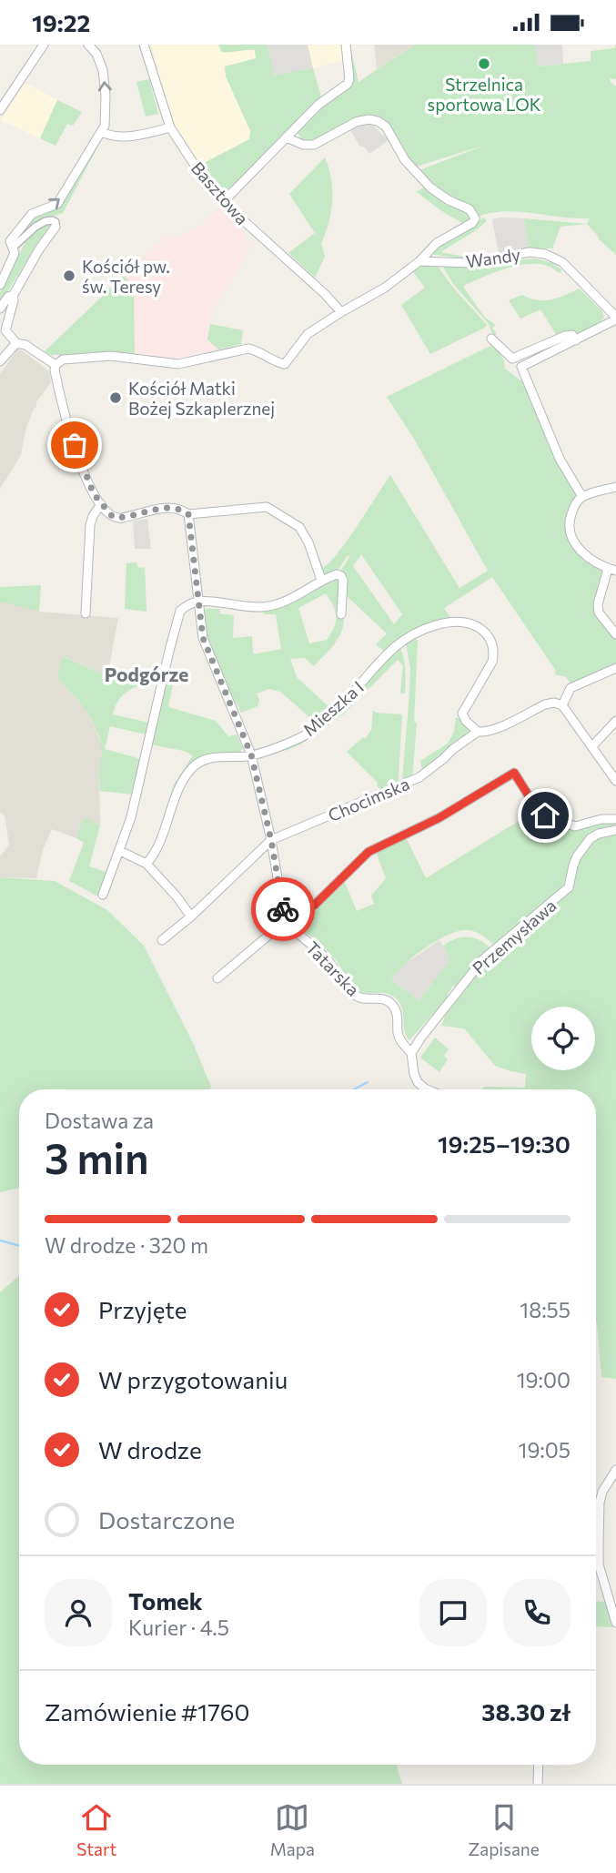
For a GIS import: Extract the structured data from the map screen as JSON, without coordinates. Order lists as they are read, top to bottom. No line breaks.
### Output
{"streets":{"street":["Basztowa","Wandy","Mieszka I","Chocimska","Przemysława","Tatarska"]},"crossings":[["Mieszka I","Chocimska"],["Przemysława","Tatarska"]],"districts":["Podgórze"],"places":["Strzelnica sportowa LOK","Kościół pw. św. Teresy","Kościół Matki Bożej Szkaplerznej"],"page":{"status":"19:22","heading":["3 min","Dostawa za","19:25–19:30"],"panel":["Tomek","Kurier · 4.5","Zamówienie #1760","38.30 zł"],"bar":"W drodze · 320 m","list":[["Przyjęte","18:55"],["W przygotowaniu","19:00"],["W drodze","19:05"],"Dostarczone"],"tabs":["Start","Mapa","Zapisane"]}}
